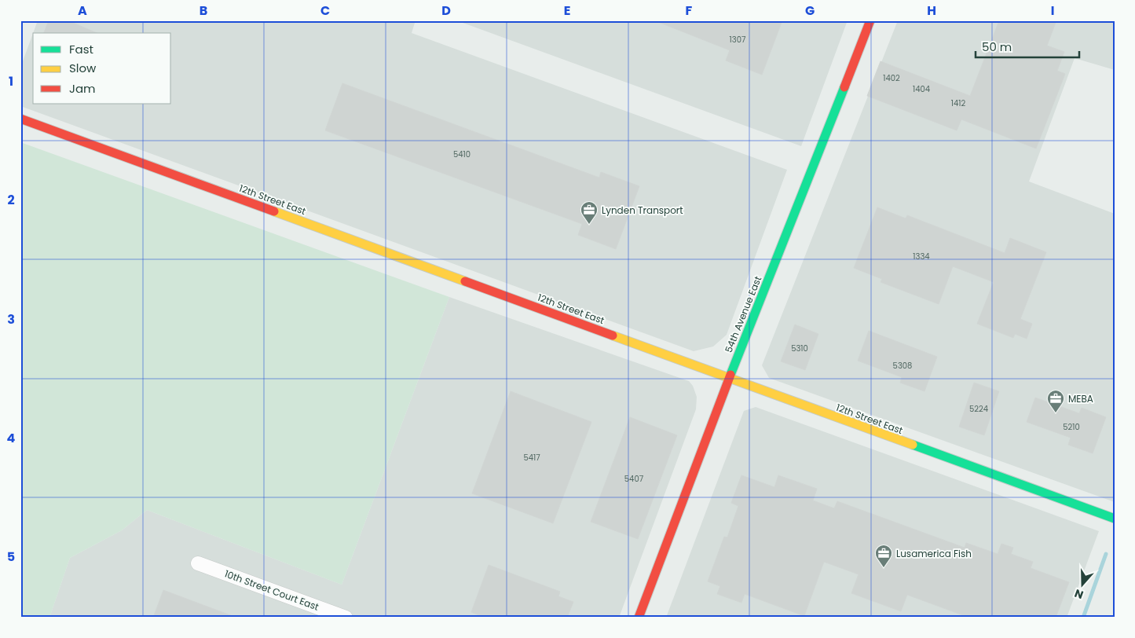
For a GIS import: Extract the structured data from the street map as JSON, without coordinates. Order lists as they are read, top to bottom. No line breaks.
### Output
{"streets":{"street":["12th Street East","54th Avenue East","10th Street Court East"]},"crossings":[["12th Street East","54th Avenue East"]],"places":{"office":["Lynden Transport","MEBA","Lusamerica Fish"]},"house_numbers":["1307","1402","1404","1412","5410","1334","5310","5308","5224","5210","5417","5407"],"legend":["Fast","Slow","Jam"],"scale_bar":"50 m","north":"bottom","grid":{"columns":["A","B","C","D","E","F","G","H","I"],"rows":["1","2","3","4","5"]}}
